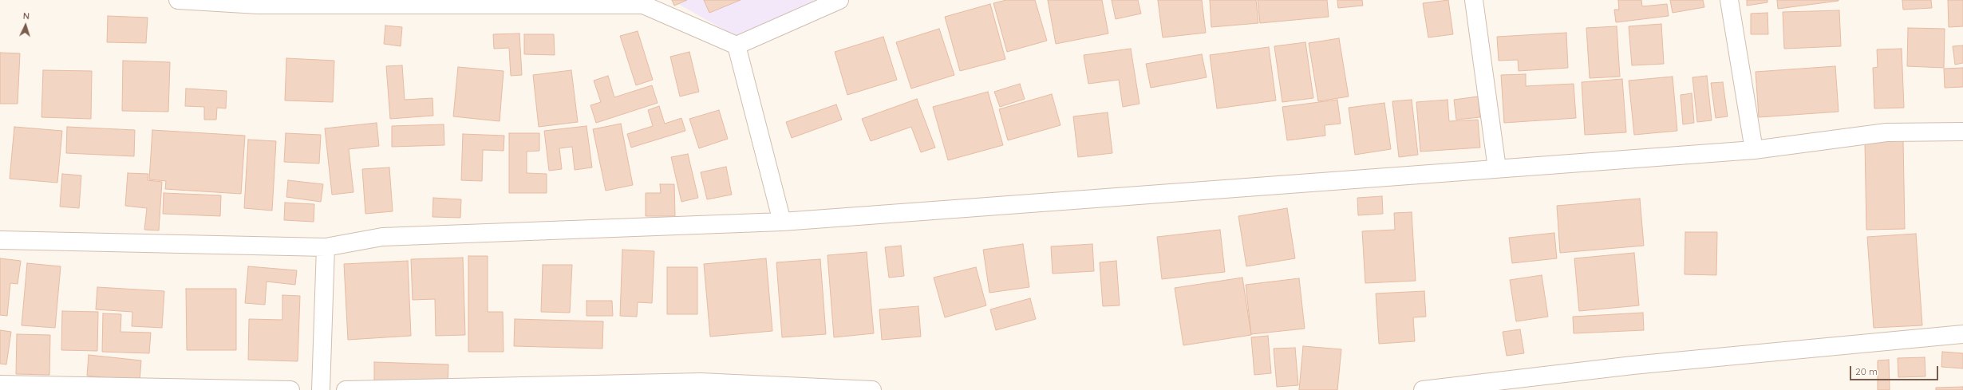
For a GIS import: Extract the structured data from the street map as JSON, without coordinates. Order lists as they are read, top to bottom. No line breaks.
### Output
{"scale_bar":"20 m","north":"top"}
